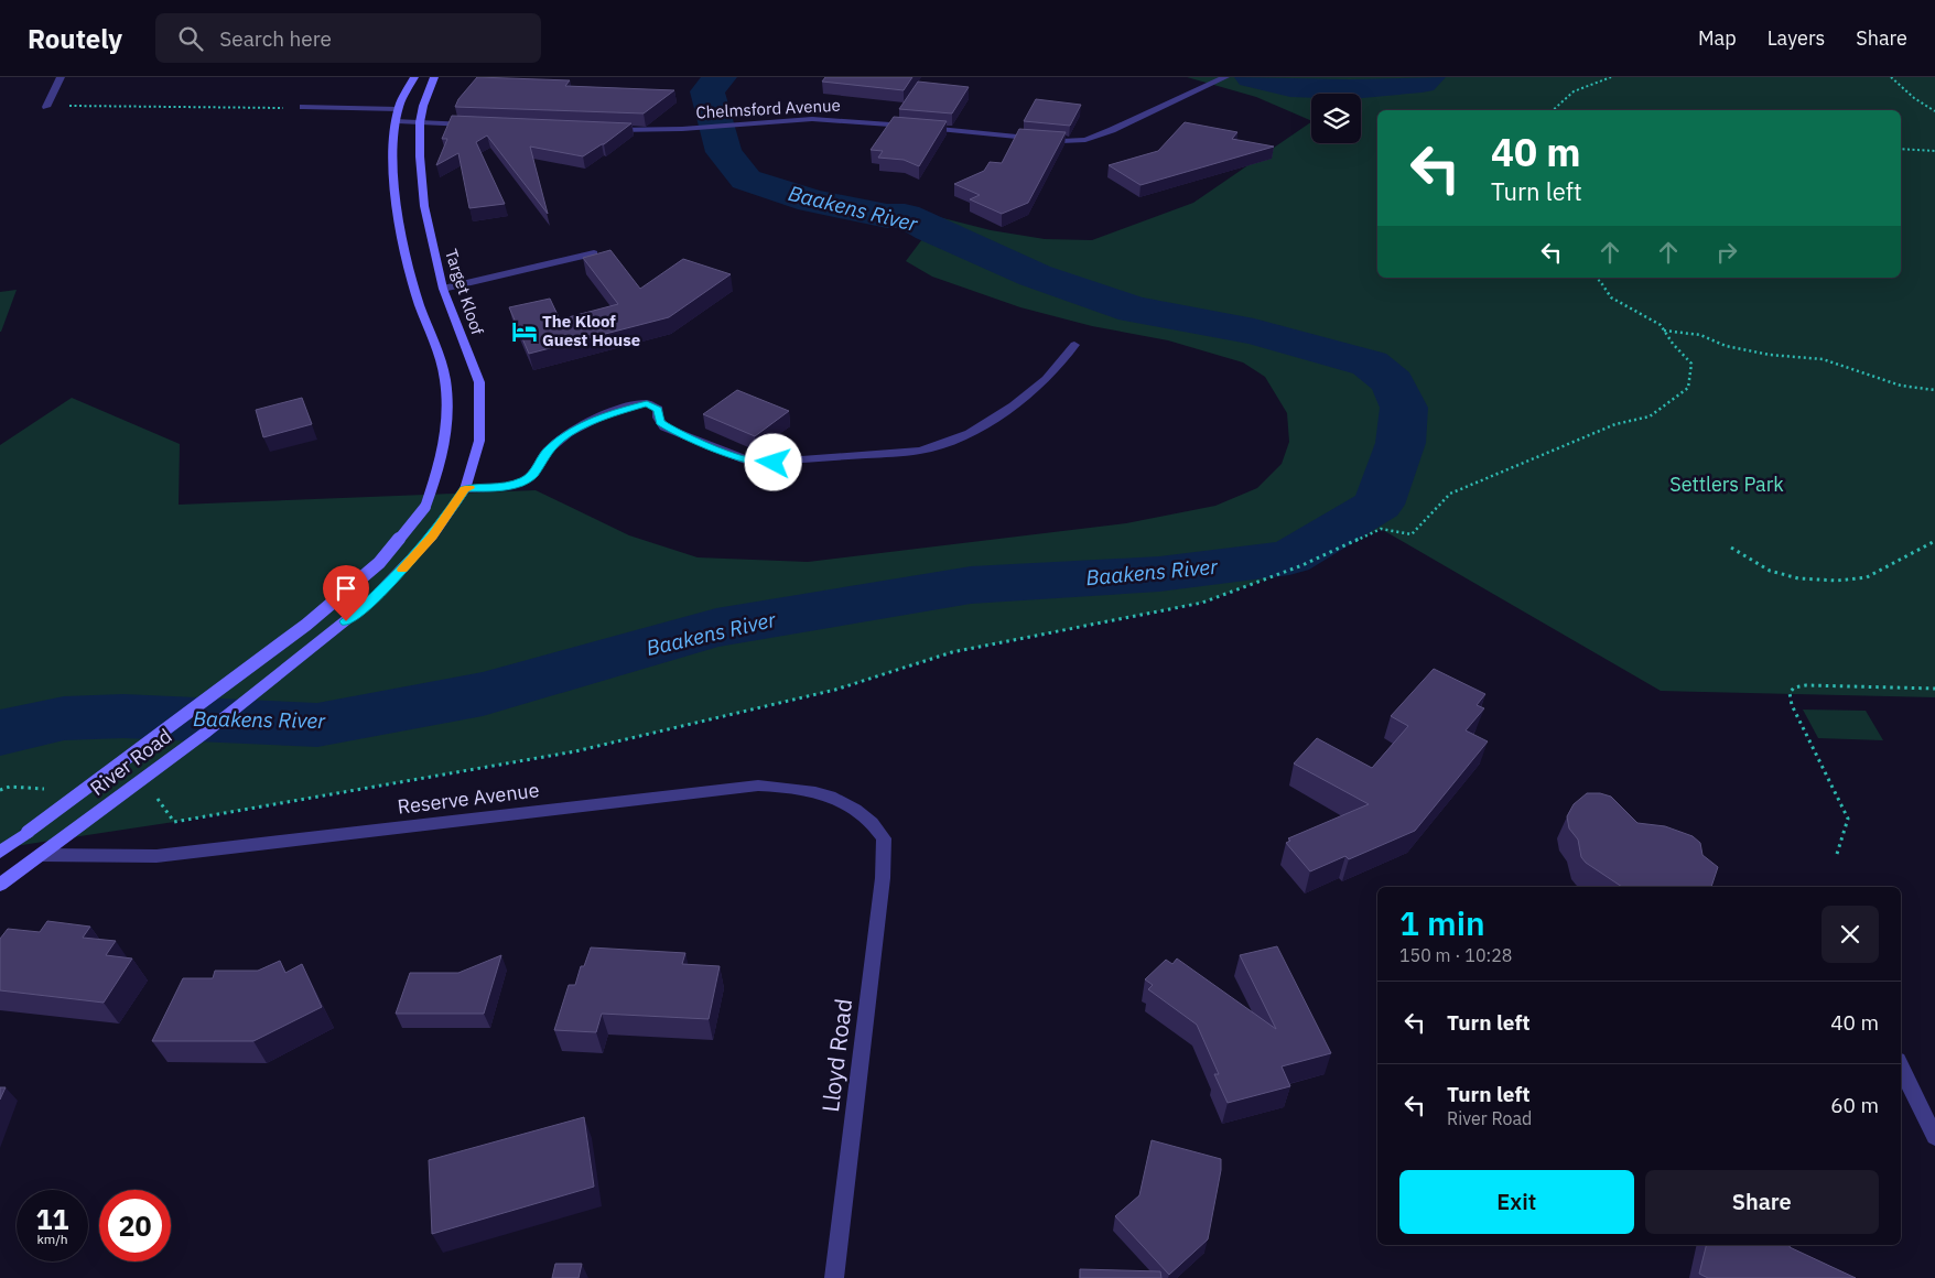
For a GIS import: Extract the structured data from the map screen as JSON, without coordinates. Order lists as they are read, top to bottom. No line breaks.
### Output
{"streets":{"main road":["Target Kloof","River Road"],"street":["Chelmsford Avenue","Reserve Avenue","Lloyd Road"]},"crossings":[["Target Kloof","River Road"],["River Road","Reserve Avenue"],["Reserve Avenue","Lloyd Road"]],"water":["Baakens River"],"parks":["Settlers Park"],"places":{"hotel":["The Kloof Guest House"]},"page":{"header":"Routely","search":"Search here","nav":["Map","Layers","Share"],"turn":["40 m","Turn left"],"heading":["1 min","150 m · 10:28"],"list":[{"name":"Turn left","value":"40 m"},{"name":"Turn left","note":"River Road","value":"60 m"}],"buttons":["Exit","Share"],"speed":"11 km/h","limit":"20"}}
